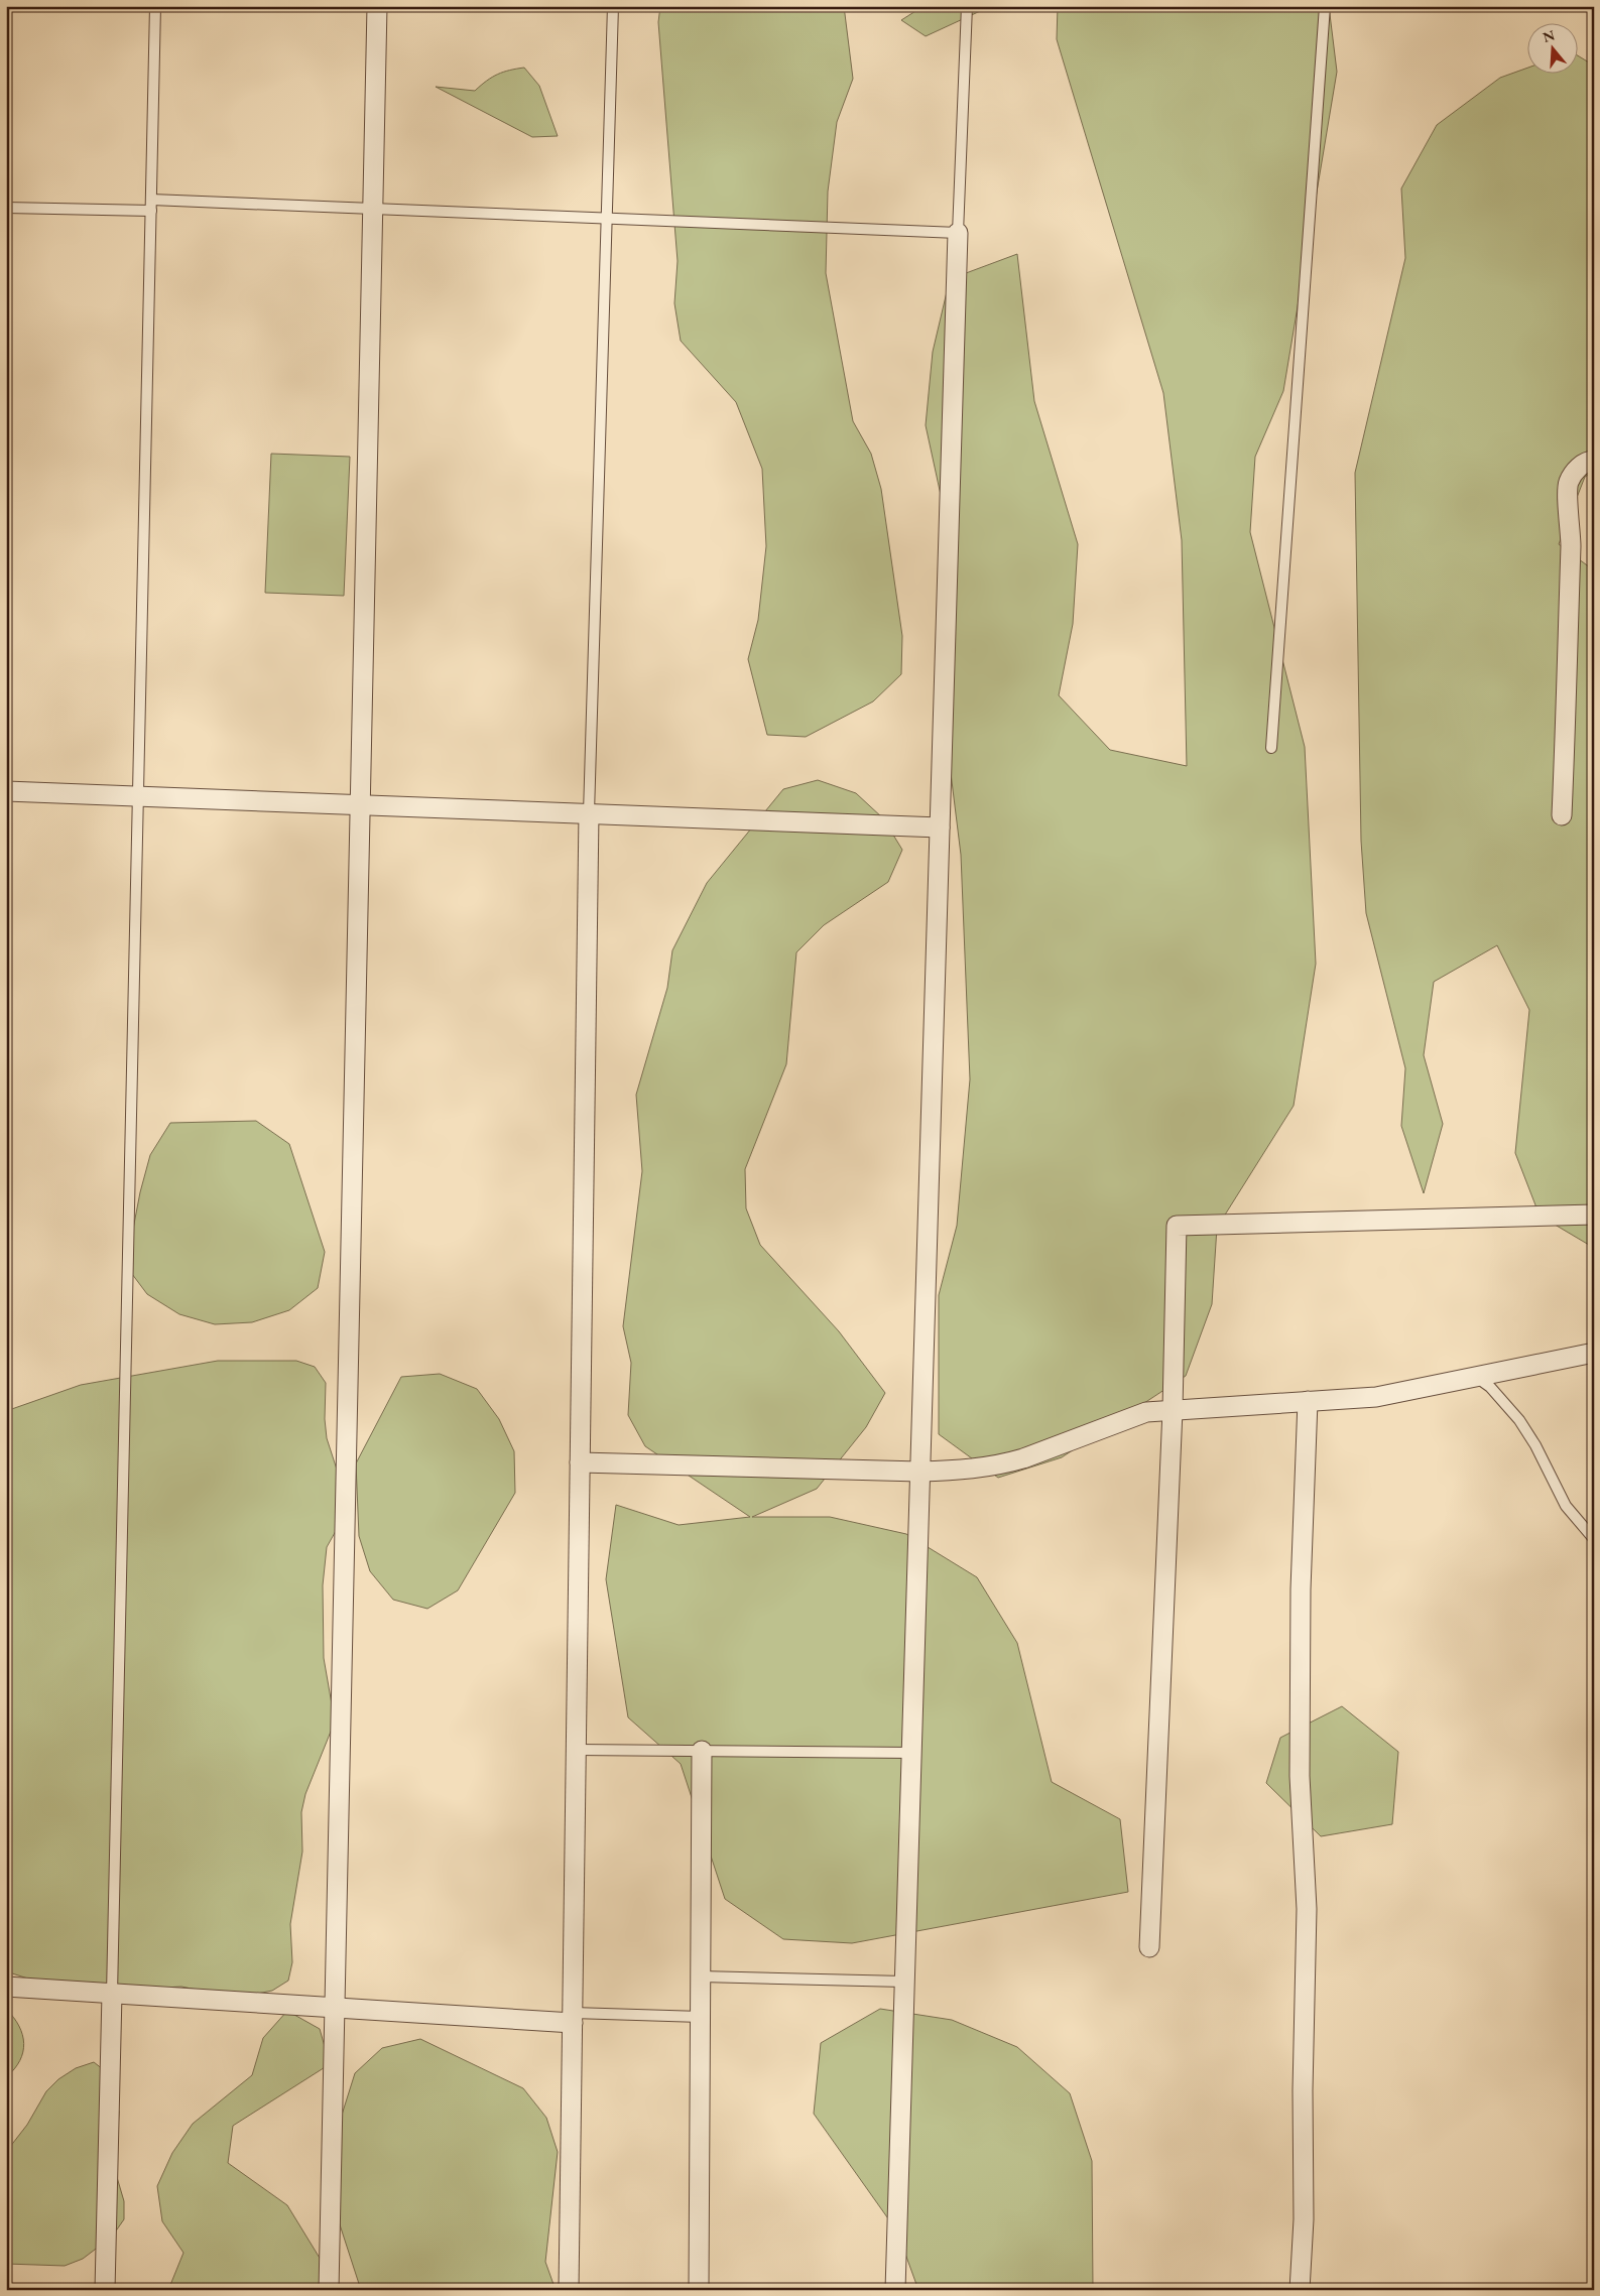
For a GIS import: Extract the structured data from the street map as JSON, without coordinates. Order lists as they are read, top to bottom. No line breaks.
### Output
{"north":"top"}
